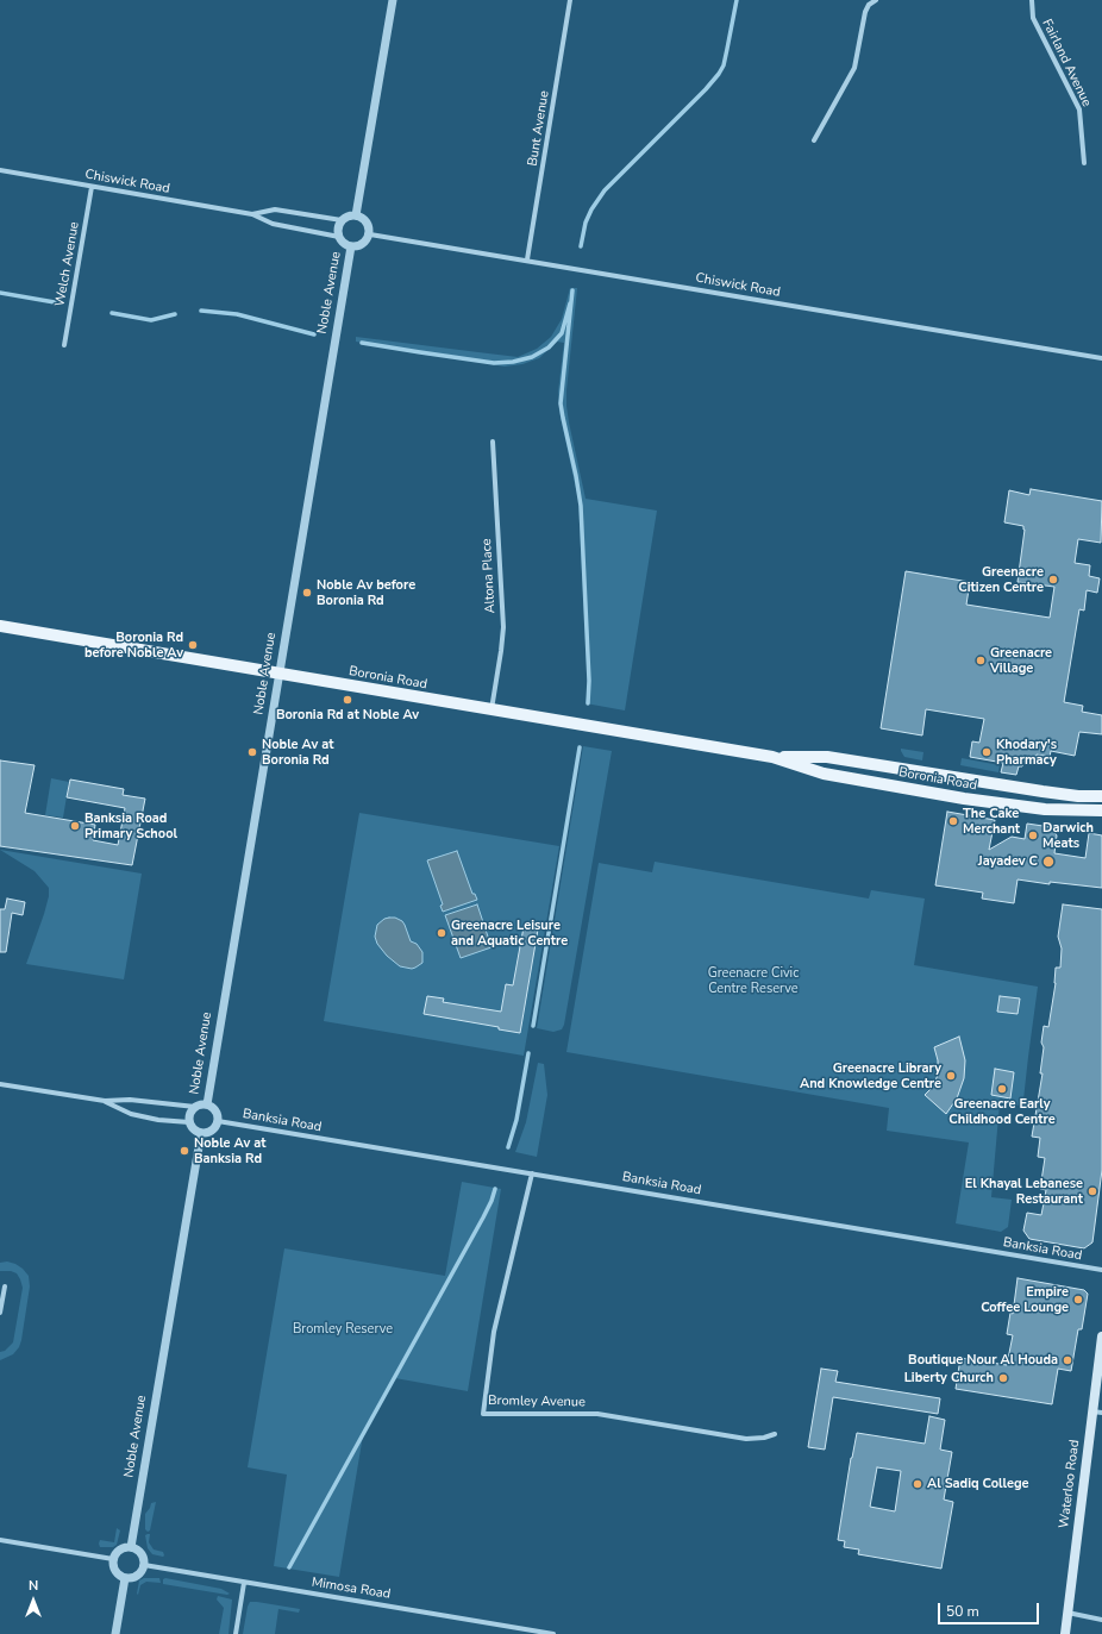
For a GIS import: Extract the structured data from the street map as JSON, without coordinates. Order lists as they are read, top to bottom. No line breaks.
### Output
{"streets":{"main road":["Boronia Road","Waterloo Road"],"street":["Fairland Avenue","Bunt Avenue","Chiswick Road","Welch Avenue","Noble Avenue","Altona Place","Banksia Road","Bromley Avenue","Mimosa Road"]},"crossings":[["Bunt Avenue","Chiswick Road"],["Chiswick Road","Welch Avenue"],["Chiswick Road","Noble Avenue"],["Noble Avenue","Boronia Road"],["Noble Avenue","Banksia Road"],["Noble Avenue","Mimosa Road"],["Altona Place","Boronia Road"],["Banksia Road","Bromley Avenue"]],"parks":["Greenacre Civic Centre Reserve","Bromley Reserve"],"places":["Greenacre Citizen Centre","Noble Av before Boronia Rd","Boronia Rd before Noble Av","Greenacre Village","Boronia Rd at Noble Av","Noble Av at Boronia Rd","Khodary's Pharmacy","The Cake Merchant","Banksia Road Primary School","Darwich Meats","Jayadev C","Greenacre Leisure and Aquatic Centre","Greenacre Library And Knowledge Centre","Greenacre Early Childhood Centre","Noble Av at Banksia Rd","El Khayal Lebanese Restaurant","Empire Coffee Lounge","Boutique Nour Al Houda","Liberty Church","Al Sadiq College"],"scale_bar":"50 m","north":"top"}
